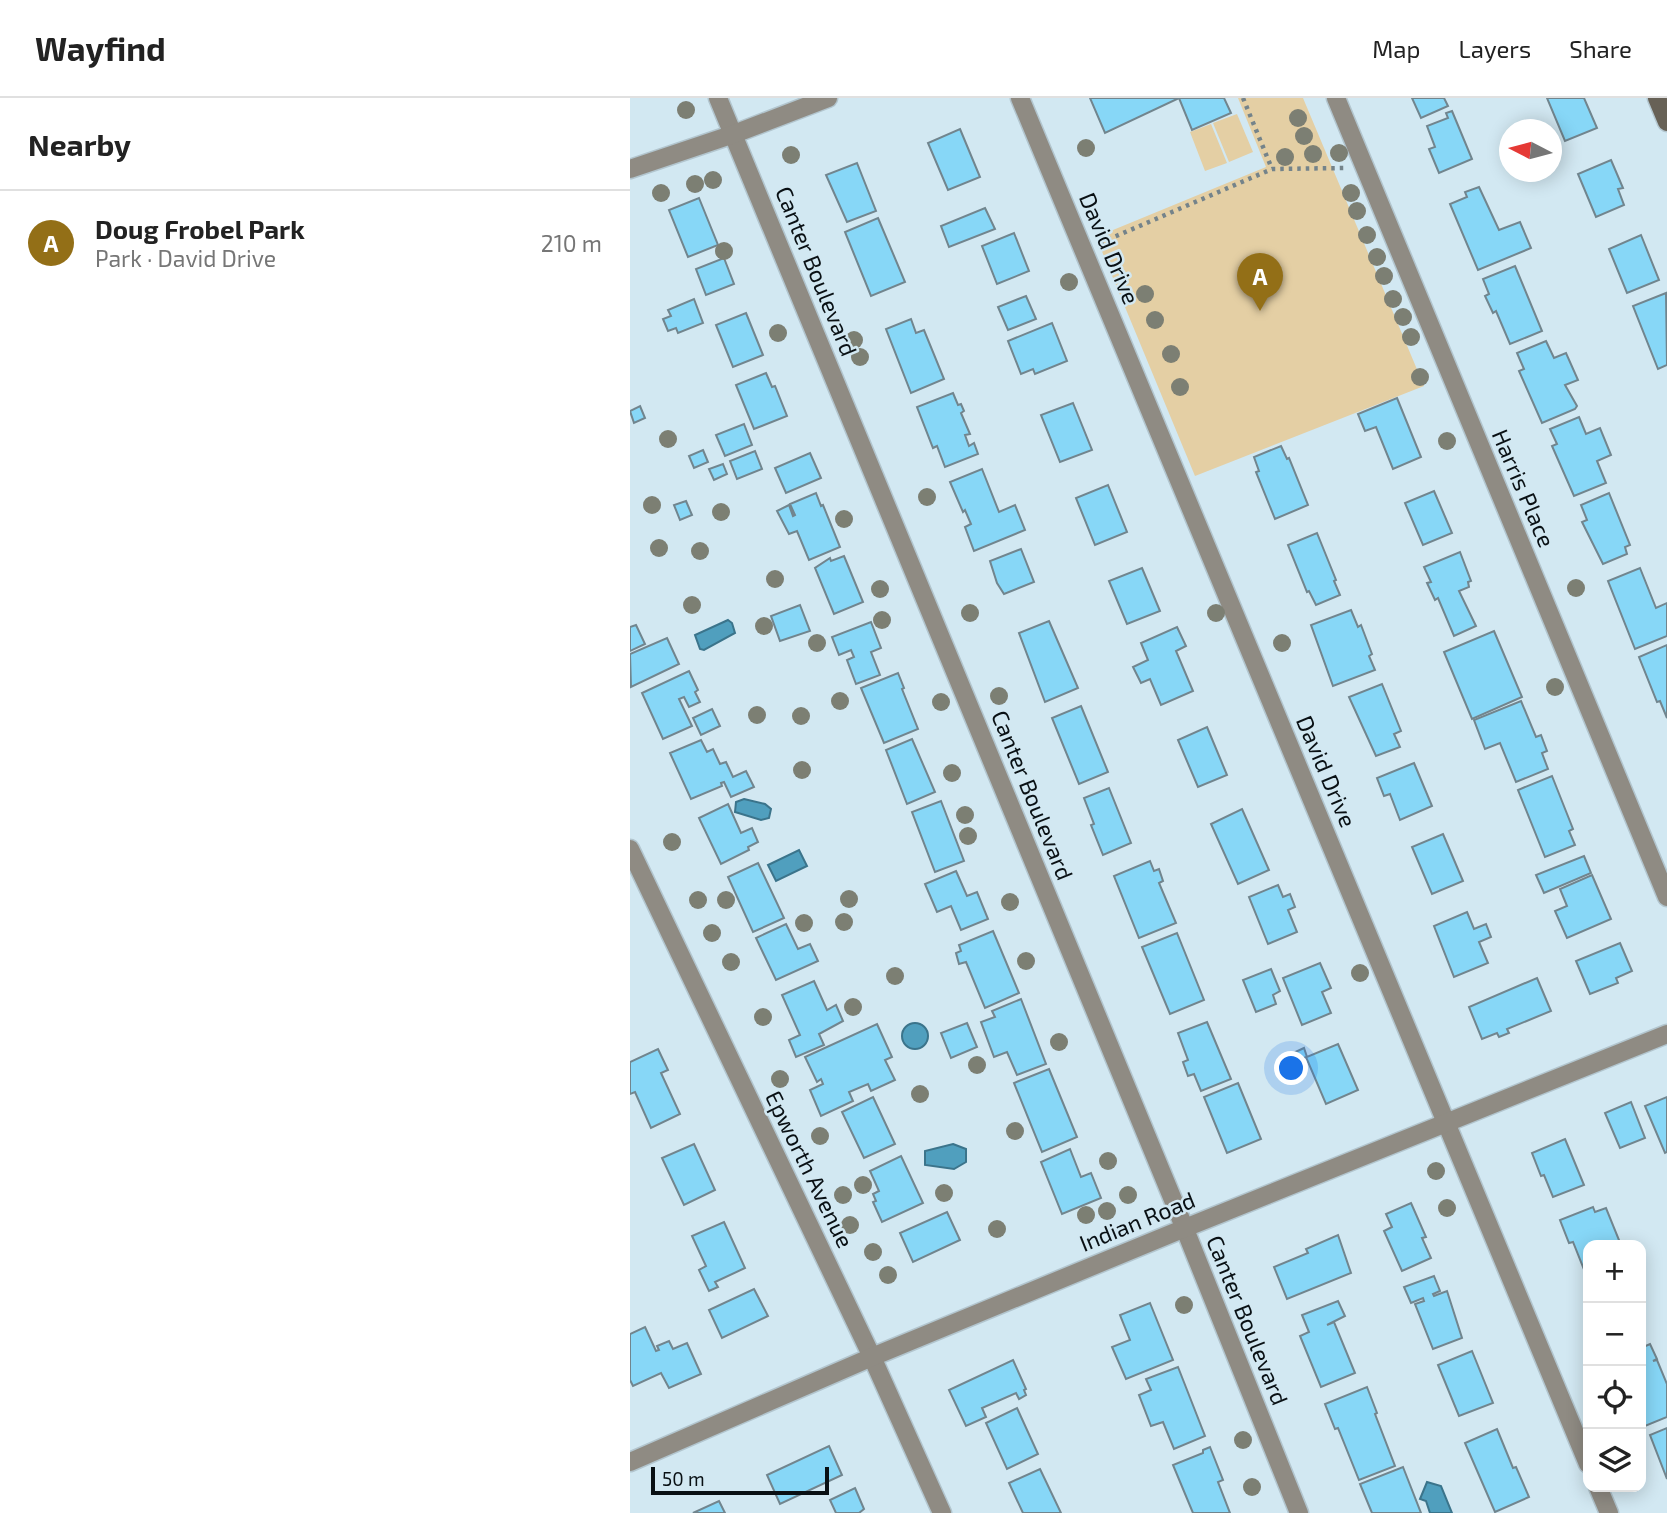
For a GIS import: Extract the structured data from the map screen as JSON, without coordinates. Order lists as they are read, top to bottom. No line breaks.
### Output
{"streets":{"street":["David Drive","Canter Boulevard","Harris Place","Epworth Avenue","Indian Road"]},"crossings":[["David Drive","Indian Road"],["Canter Boulevard","Indian Road"],["Epworth Avenue","Indian Road"]],"scale_bar":"50 m","north":"left","page":{"header":"Wayfind","nav":["Map","Layers","Share"],"heading":"Nearby","list":[{"mark":"A","name":"Doug Frobel Park","note":"Park · David Drive","value":"210 m"}],"pins":"A","map_buttons":["+","−"],"scale":"50 m"}}
